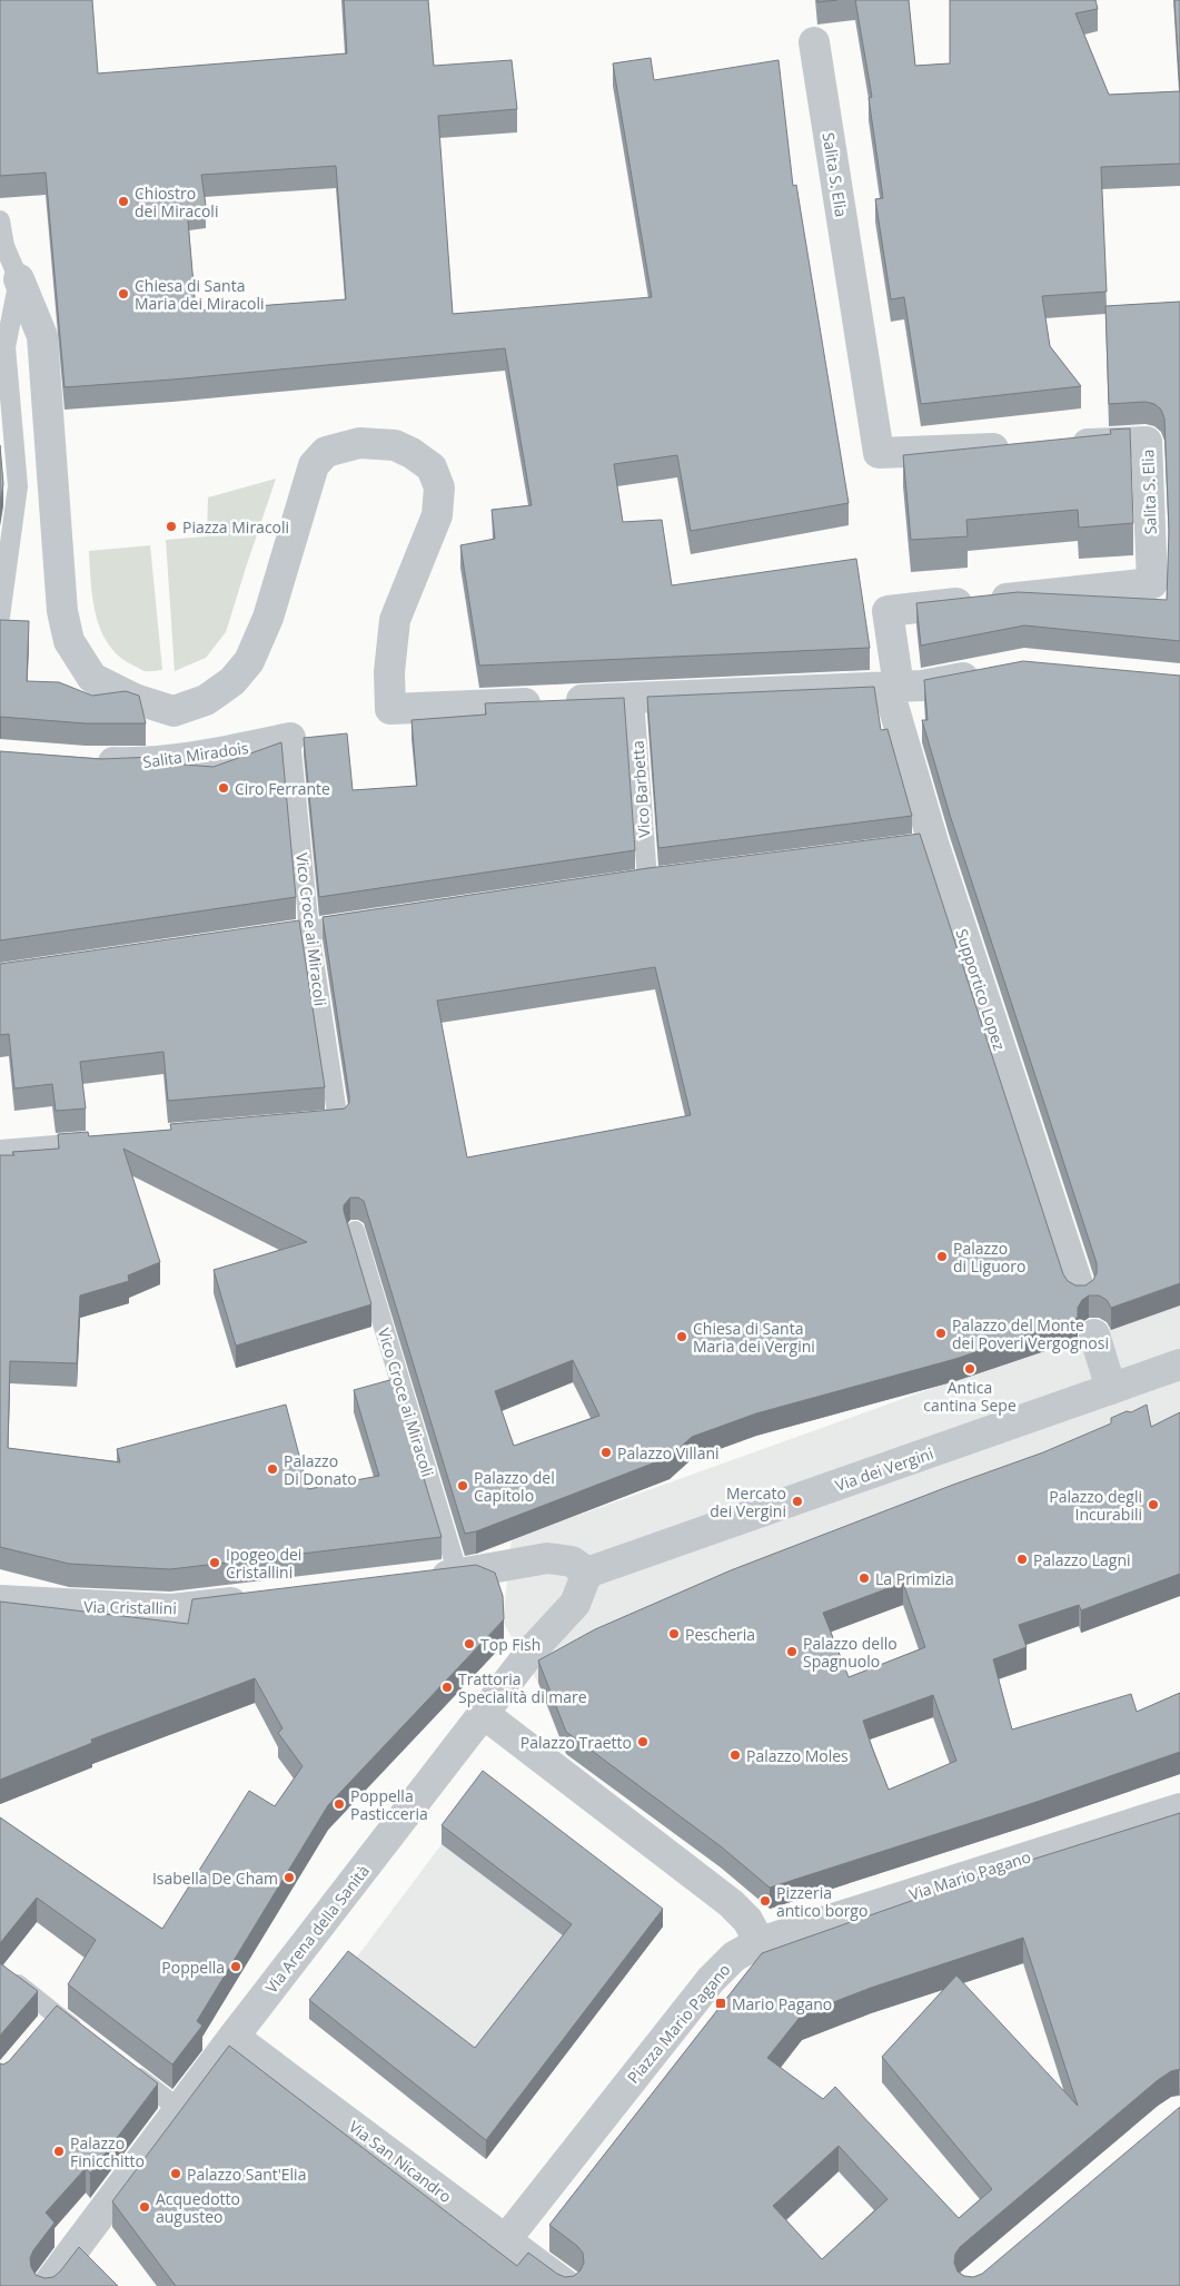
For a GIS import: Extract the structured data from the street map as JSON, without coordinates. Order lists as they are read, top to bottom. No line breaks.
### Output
{"streets":{"street":["Salita S. Elia","Salita Miradois","Supportico Lopez","Via dei Vergini","Via Cristallini","Via Mario Pagano","Via Arena della Sanità","Piazza Mario Pagano","Via San Nicandro"],"lane":["Vico Barbetta","Vico Croce ai Miracoli"]},"crossings":[["Salita S. Elia","Supportico Lopez"],["Salita Miradois","Vico Croce ai Miracoli"],["Via dei Vergini","Via Arena della Sanità"],["Via Mario Pagano","Piazza Mario Pagano"],["Via Arena della Sanità","Via San Nicandro"],["Piazza Mario Pagano","Via San Nicandro"]],"places":{"other":["Chiostro dei Miracoli","Chiesa di Santa Maria dei Miracoli","Piazza Miracoli","Ciro Ferrante","Palazzo di Liguoro","Palazzo del Monte dei Poveri Vergognosi","Chiesa di Santa Maria dei Vergini","Antica cantina Sepe","Palazzo Villani","Palazzo Di Donato","Palazzo del Capitolo","Mercato dei Vergini","Palazzo degli Incurabili","Palazzo Lagni","Ipogeo dei Cristallini","La Primizia","Pescheria","Top Fish","Palazzo dello Spagnuolo","Trattoria Specialità di mare","Palazzo Traetto","Palazzo Moles","Poppella Pasticceria","Isabella De Cham","Pizzeria antico borgo","Poppella","Palazzo Finicchitto","Palazzo Sant'Elia","Acquedotto augusteo"],"transit":["Mario Pagano"]}}
